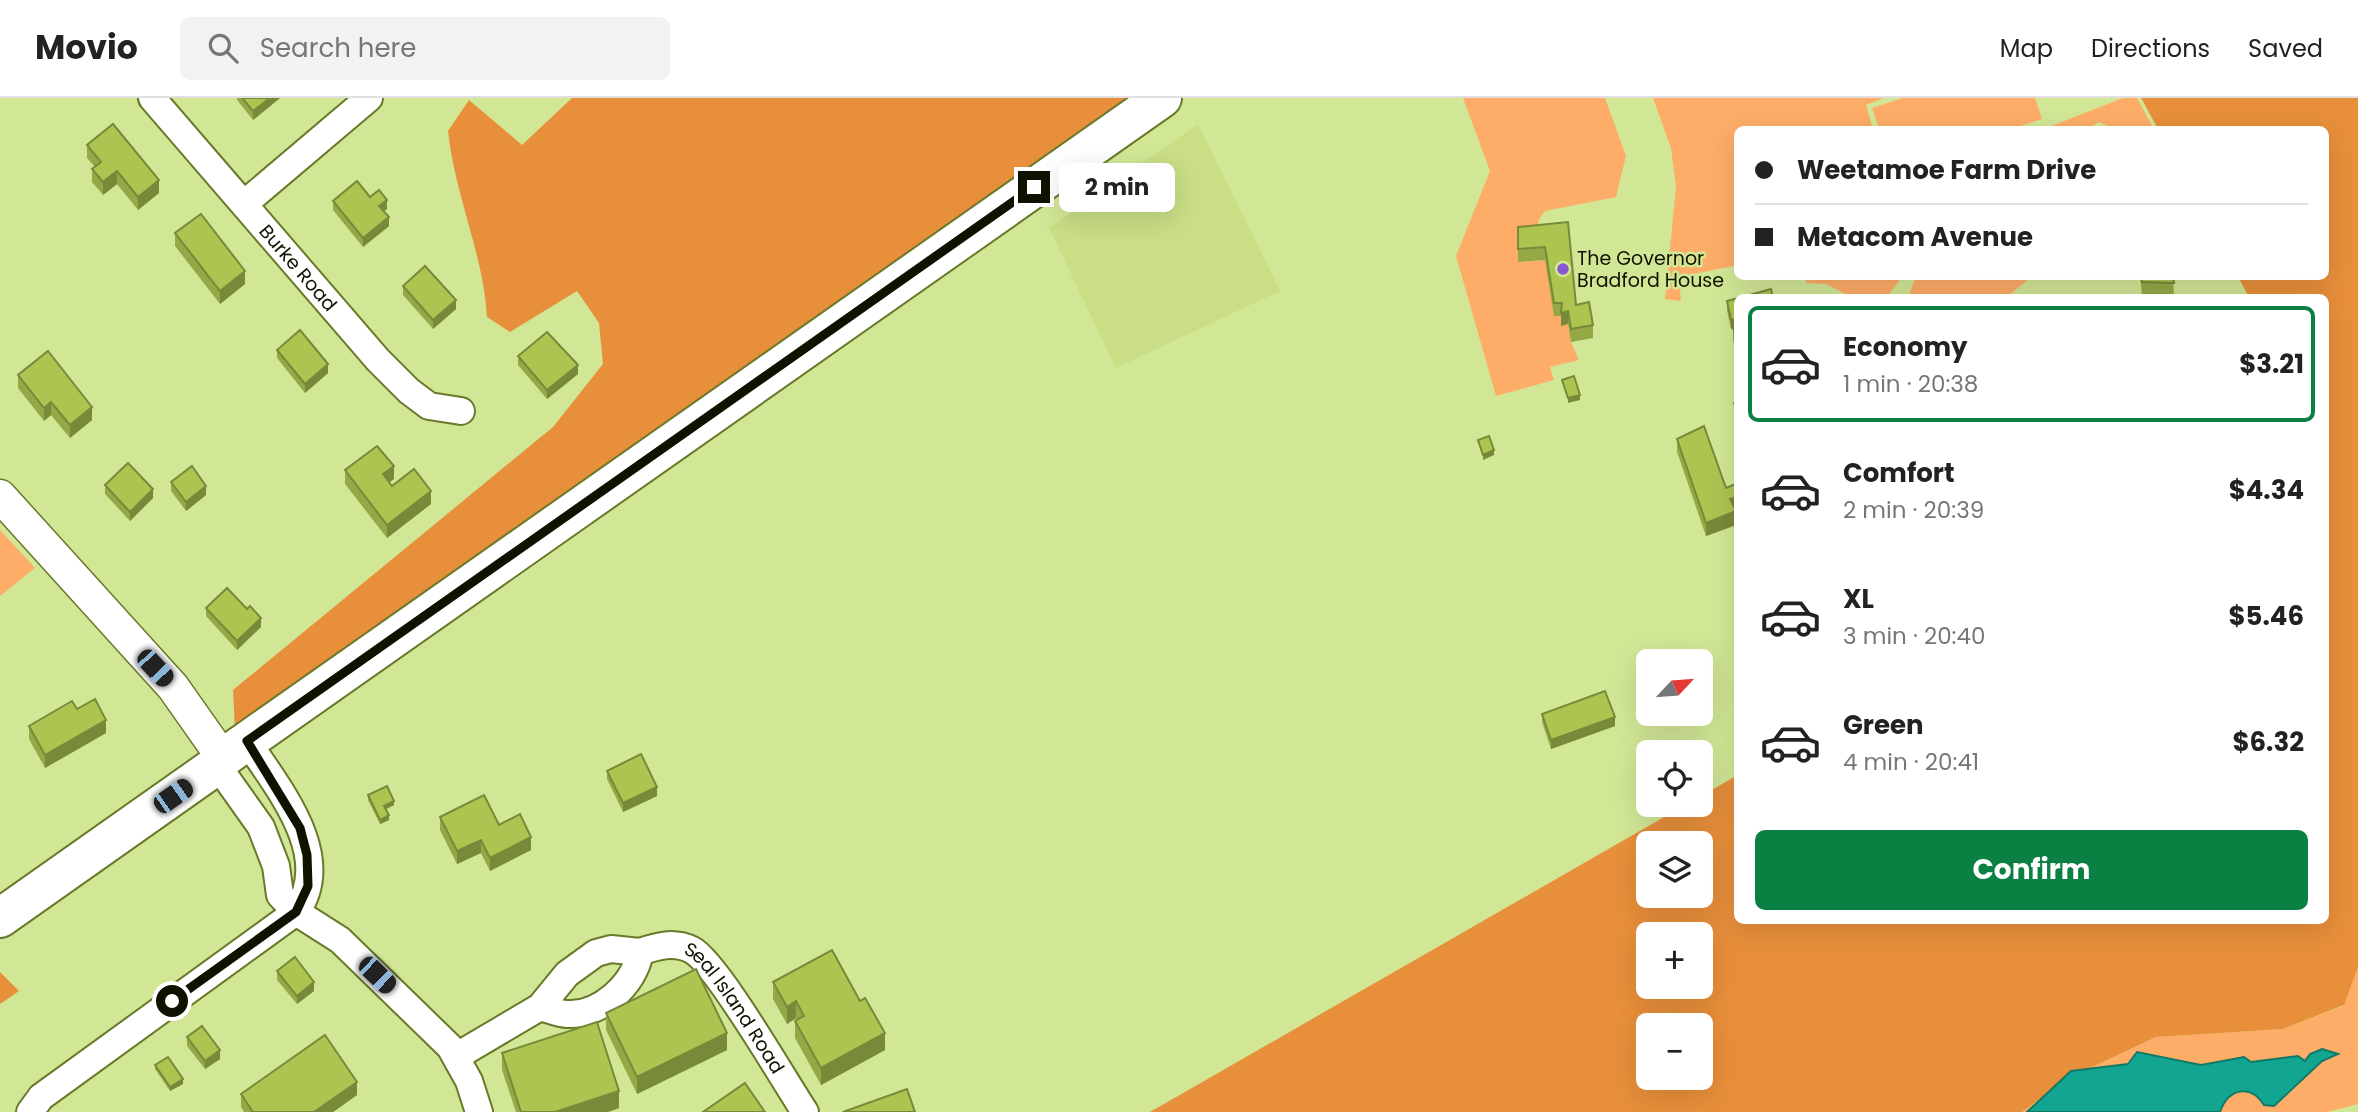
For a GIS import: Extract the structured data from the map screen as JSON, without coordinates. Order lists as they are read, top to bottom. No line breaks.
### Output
{"streets":{"street":["Burke Road","Seal Island Road"]},"places":["The Governor Bradford House"],"north":"top right","page":{"header":"Movio","search":"Search here","nav":["Map","Directions","Saved"],"banner":["Weetamoe Farm Drive","Metacom Avenue"],"bubble":"2 min","list":[{"name":"Economy","note":"1 min · 20:38","value":"$3.21"},{"name":"Comfort","note":"2 min · 20:39","value":"$4.34"},{"name":"XL","note":"3 min · 20:40","value":"$5.46"},{"name":"Green","note":"4 min · 20:41","value":"$6.32"}],"map_buttons":["+","−"],"buttons":"Confirm"}}
